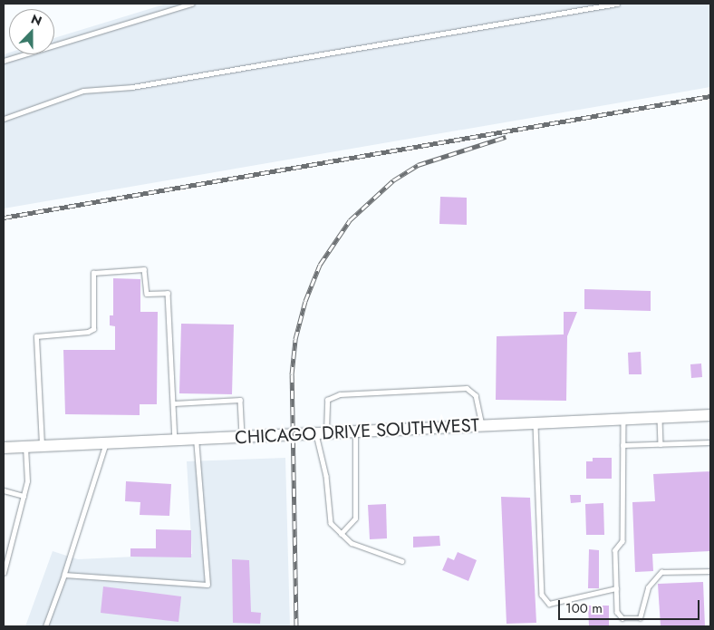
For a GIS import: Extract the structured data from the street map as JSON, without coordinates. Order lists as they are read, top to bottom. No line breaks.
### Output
{"streets":{"main road":["CHICAGO DRIVE SOUTHWEST"]},"scale_bar":"100 m","north":"top"}
